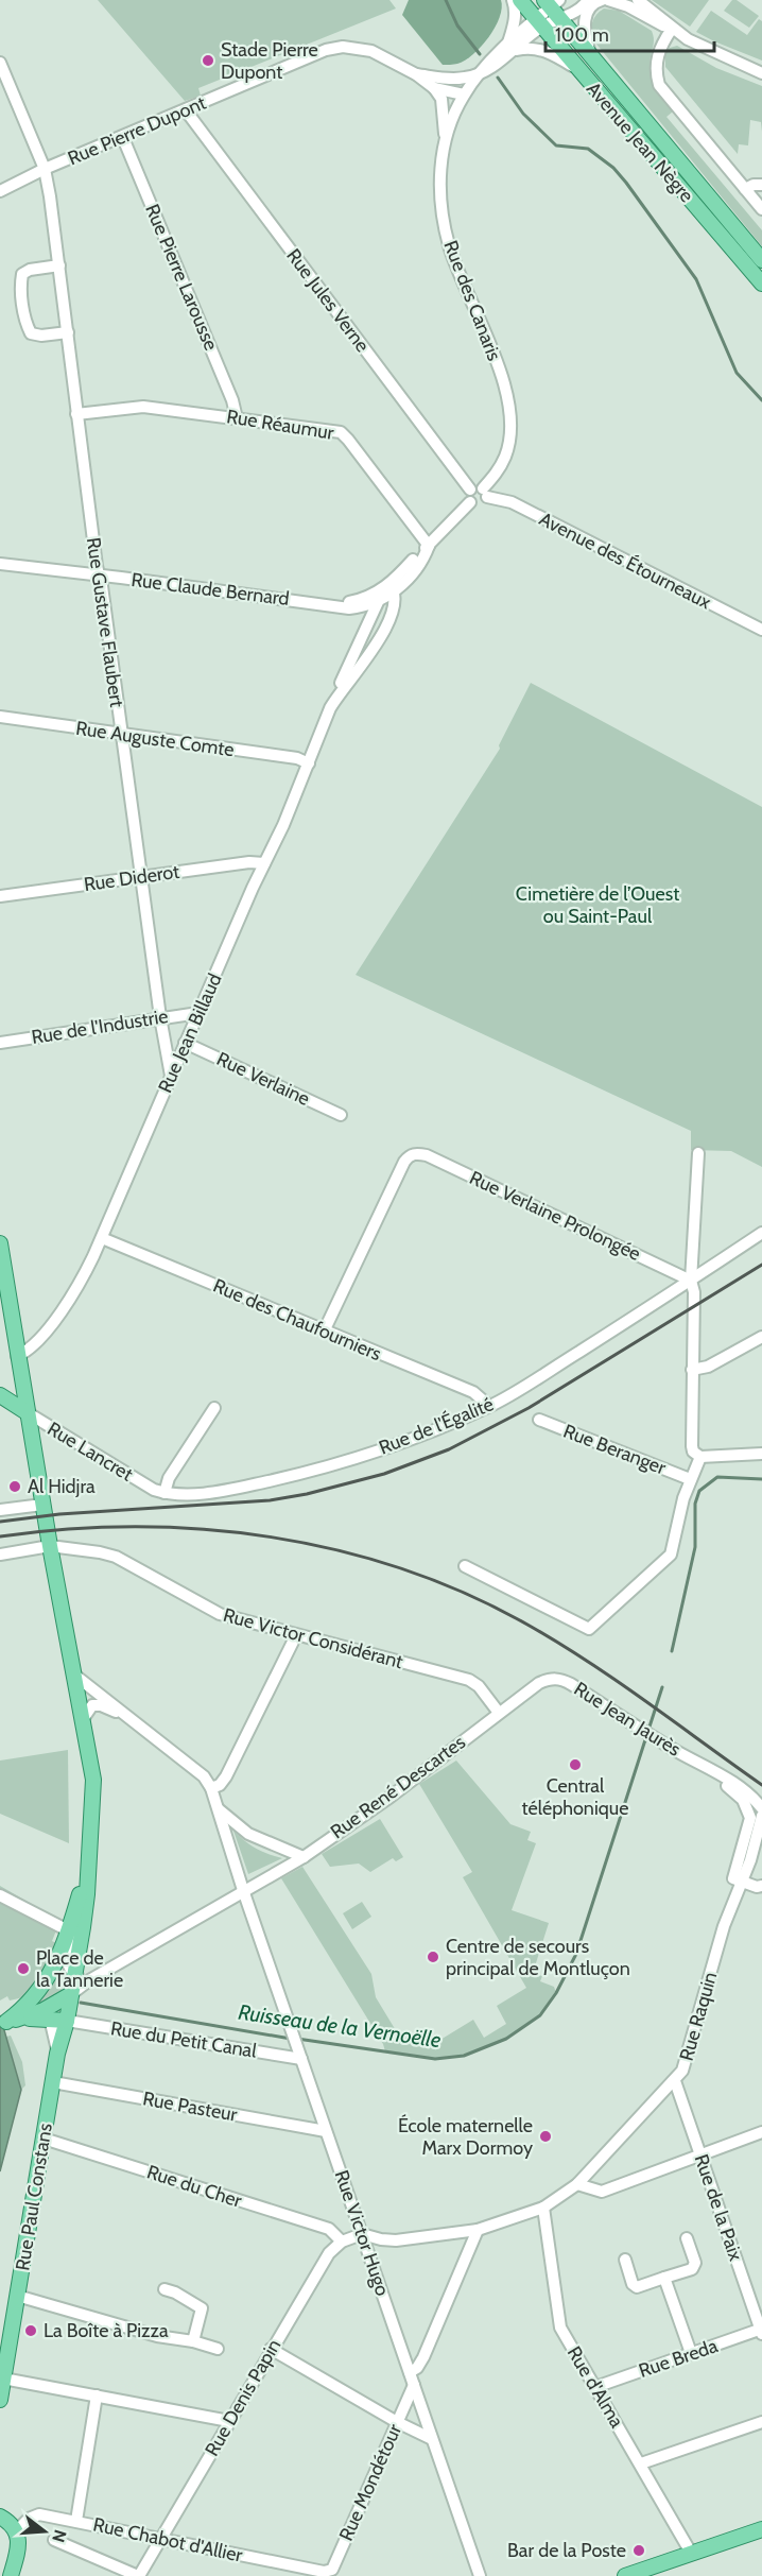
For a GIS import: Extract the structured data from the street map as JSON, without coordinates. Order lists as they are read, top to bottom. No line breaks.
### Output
{"streets":{"main road":["Avenue Jean Nègre","Rue Paul Constans"],"street":["Rue Pierre Dupont","Rue Pierre Larousse","Rue Jules Verne","Rue des Canaris","Rue Réaumur","Avenue des Étourneaux","Rue Claude Bernard","Rue Gustave Flaubert","Rue Auguste Comte","Rue Diderot","Rue de l'Industrie","Rue Jean Billaud","Rue Verlaine","Rue Verlaine Prolongée","Rue des Chaufourniers","Rue de l'Égalité","Rue Beranger","Rue Lancret","Rue Victor Considérant","Rue Jean Jaurès","Rue René Descartes","Rue Raquin","Rue du Petit Canal","Rue Pasteur","Rue du Cher","Rue de la Paix","Rue Victor Hugo","Rue Breda","Rue d'Alma","Rue Denis Papin","Rue Mondétour","Rue Chabot d'Allier"]},"crossings":[["Rue Pierre Dupont","Rue Pierre Larousse"],["Rue Pierre Dupont","Rue Jules Verne"],["Rue Pierre Dupont","Rue Gustave Flaubert"],["Avenue Jean Nègre","Rue des Canaris"],["Rue Pierre Larousse","Rue Réaumur"],["Rue Jules Verne","Rue des Canaris"],["Rue Jules Verne","Avenue des Étourneaux"],["Rue des Canaris","Avenue des Étourneaux"],["Rue Réaumur","Rue Gustave Flaubert"],["Rue Claude Bernard","Rue Gustave Flaubert"],["Rue Gustave Flaubert","Rue Auguste Comte"],["Rue Gustave Flaubert","Rue Diderot"],["Rue Gustave Flaubert","Rue de l'Industrie"],["Rue Gustave Flaubert","Rue Jean Billaud"],["Rue Auguste Comte","Rue Jean Billaud"],["Rue Diderot","Rue Jean Billaud"],["Rue de l'Industrie","Rue Jean Billaud"],["Rue Jean Billaud","Rue Verlaine"],["Rue Jean Billaud","Rue des Chaufourniers"],["Rue Verlaine Prolongée","Rue des Chaufourniers"],["Rue Verlaine Prolongée","Rue de l'Égalité"],["Rue des Chaufourniers","Rue de l'Égalité"],["Rue de l'Égalité","Rue Lancret"],["Rue Victor Considérant","Rue René Descartes"],["Rue Jean Jaurès","Rue René Descartes"],["Rue Jean Jaurès","Rue Raquin"],["Rue René Descartes","Rue Paul Constans"],["Rue René Descartes","Rue Victor Hugo"],["Rue Raquin","Rue de la Paix"],["Rue Raquin","Rue Victor Hugo"],["Rue Raquin","Rue d'Alma"],["Rue Raquin","Rue Denis Papin"],["Rue du Petit Canal","Rue Paul Constans"],["Rue du Petit Canal","Rue Victor Hugo"],["Rue Pasteur","Rue Paul Constans"],["Rue Pasteur","Rue Victor Hugo"],["Rue du Cher","Rue Paul Constans"],["Rue du Cher","Rue Denis Papin"],["Rue de la Paix","Rue Breda"],["Rue Victor Hugo","Rue Denis Papin"],["Rue Victor Hugo","Rue Mondétour"],["Rue Breda","Rue d'Alma"],["Rue Denis Papin","Rue Chabot d'Allier"],["Rue Mondétour","Rue Chabot d'Allier"]],"water":["Ruisseau de la Vernoëlle"],"parks":["Cimetière de l’Ouest ou Saint-Paul"],"places":["Stade Pierre Dupont","Al Hidjra","Central téléphonique","Centre de secours principal de Montluçon","Place de la Tannerie","École maternelle Marx Dormoy","La Boîte à Pizza","Bar de la Poste"],"scale_bar":"100 m","north":"right"}
